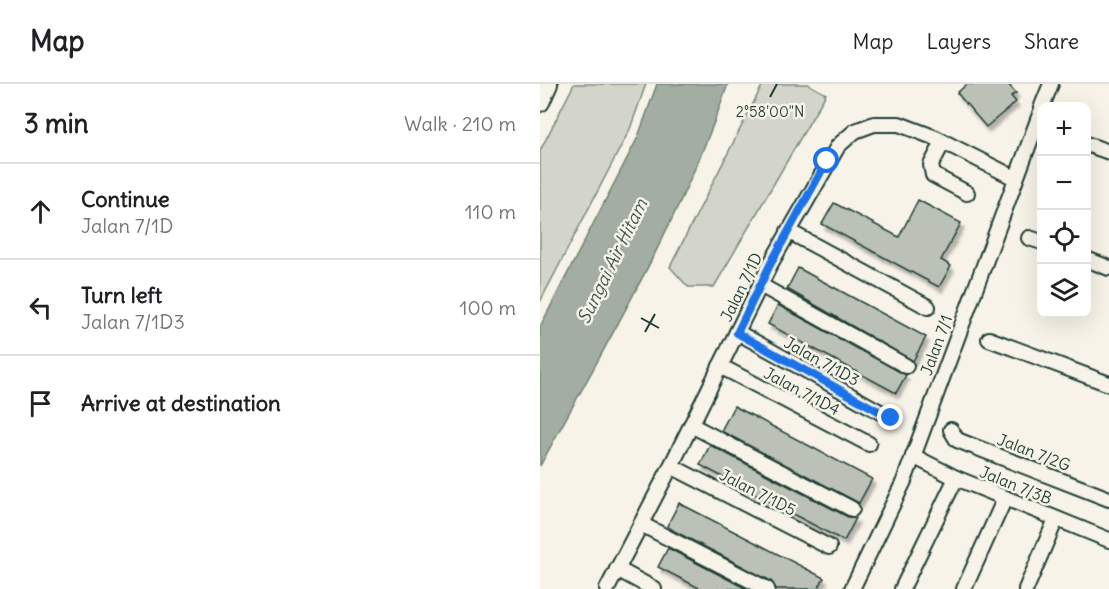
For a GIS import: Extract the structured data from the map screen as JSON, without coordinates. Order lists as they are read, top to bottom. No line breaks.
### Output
{"streets":{"street":["Jalan 7/1D","Jalan 7/1","Jalan 7/1D3","Jalan 7/1D4","Jalan 7/2G","Jalan 7/3B","Jalan 7/1D5"]},"crossings":[["Jalan 7/1D","Jalan 7/1"],["Jalan 7/1D","Jalan 7/1D3"],["Jalan 7/1D","Jalan 7/1D4"],["Jalan 7/1D","Jalan 7/1D5"],["Jalan 7/1","Jalan 7/3B"]],"water":["Sungai Air Hitam"],"page":{"header":"Map","nav":["Map","Layers","Share"],"heading":["3 min","Walk · 210 m"],"map_buttons":["+","−"],"list":[["Continue","Jalan 7/1D","110 m"],["Turn left","Jalan 7/1D3","100 m"],"Arrive at destination"]},"coordinates":["2°58'00\"N"]}
